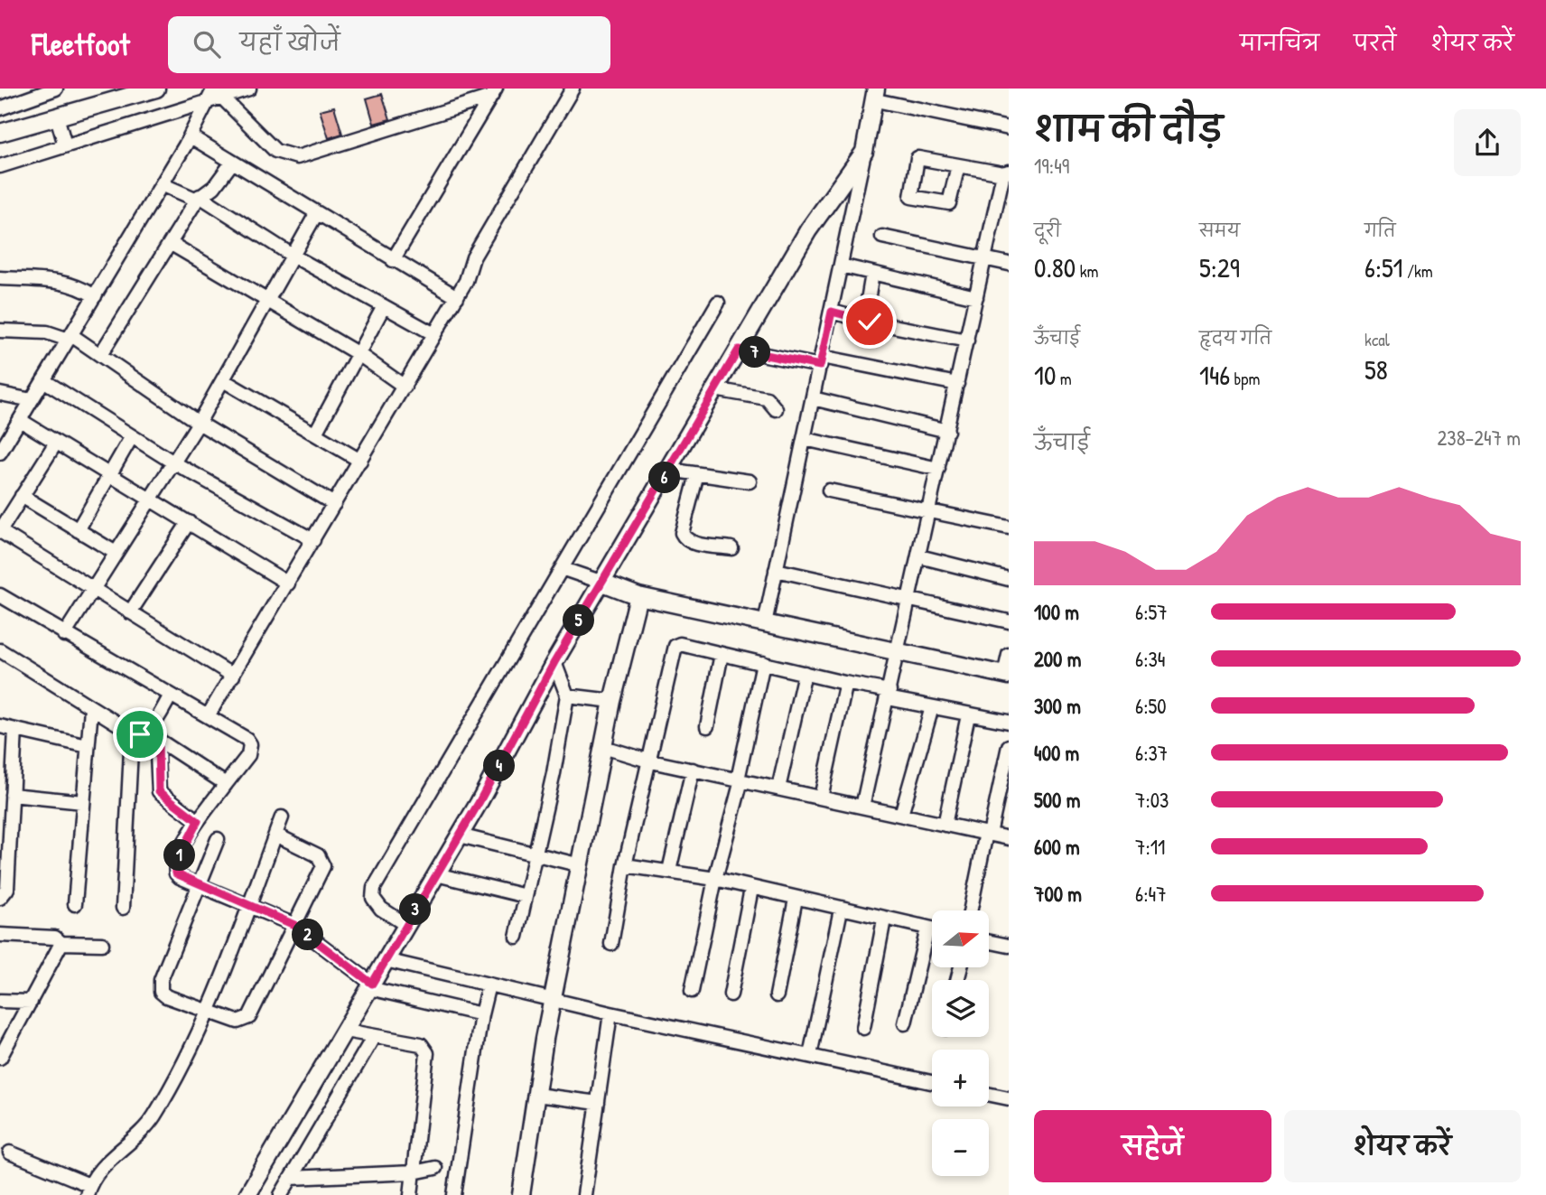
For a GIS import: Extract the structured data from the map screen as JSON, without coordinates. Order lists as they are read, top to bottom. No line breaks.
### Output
{"north":"right","page":{"header":"Fleetfoot","search":"यहाँ खोजें","nav":["मानचित्र","परतें","शेयर करें"],"heading":["शाम की दौड़","19:49"],"stats":[["दूरी","0.80 km"],["समय","5:29"],["गति","6:51 /km"],["ऊँचाई","10 m"],["हृदय गति","146 bpm"],["kcal","58"]],"pins":["7","6","5","4","1","3","2"],"chart":["ऊँचाई","238–247 m"],"list":[{"name":"100 m","note":"6:57"},{"name":"200 m","note":"6:34"},{"name":"300 m","note":"6:50"},{"name":"400 m","note":"6:37"},{"name":"500 m","note":"7:03"},{"name":"600 m","note":"7:11"},{"name":"700 m","note":"6:47"}],"map_buttons":["+","−"],"buttons":["सहेजें","शेयर करें"]}}
